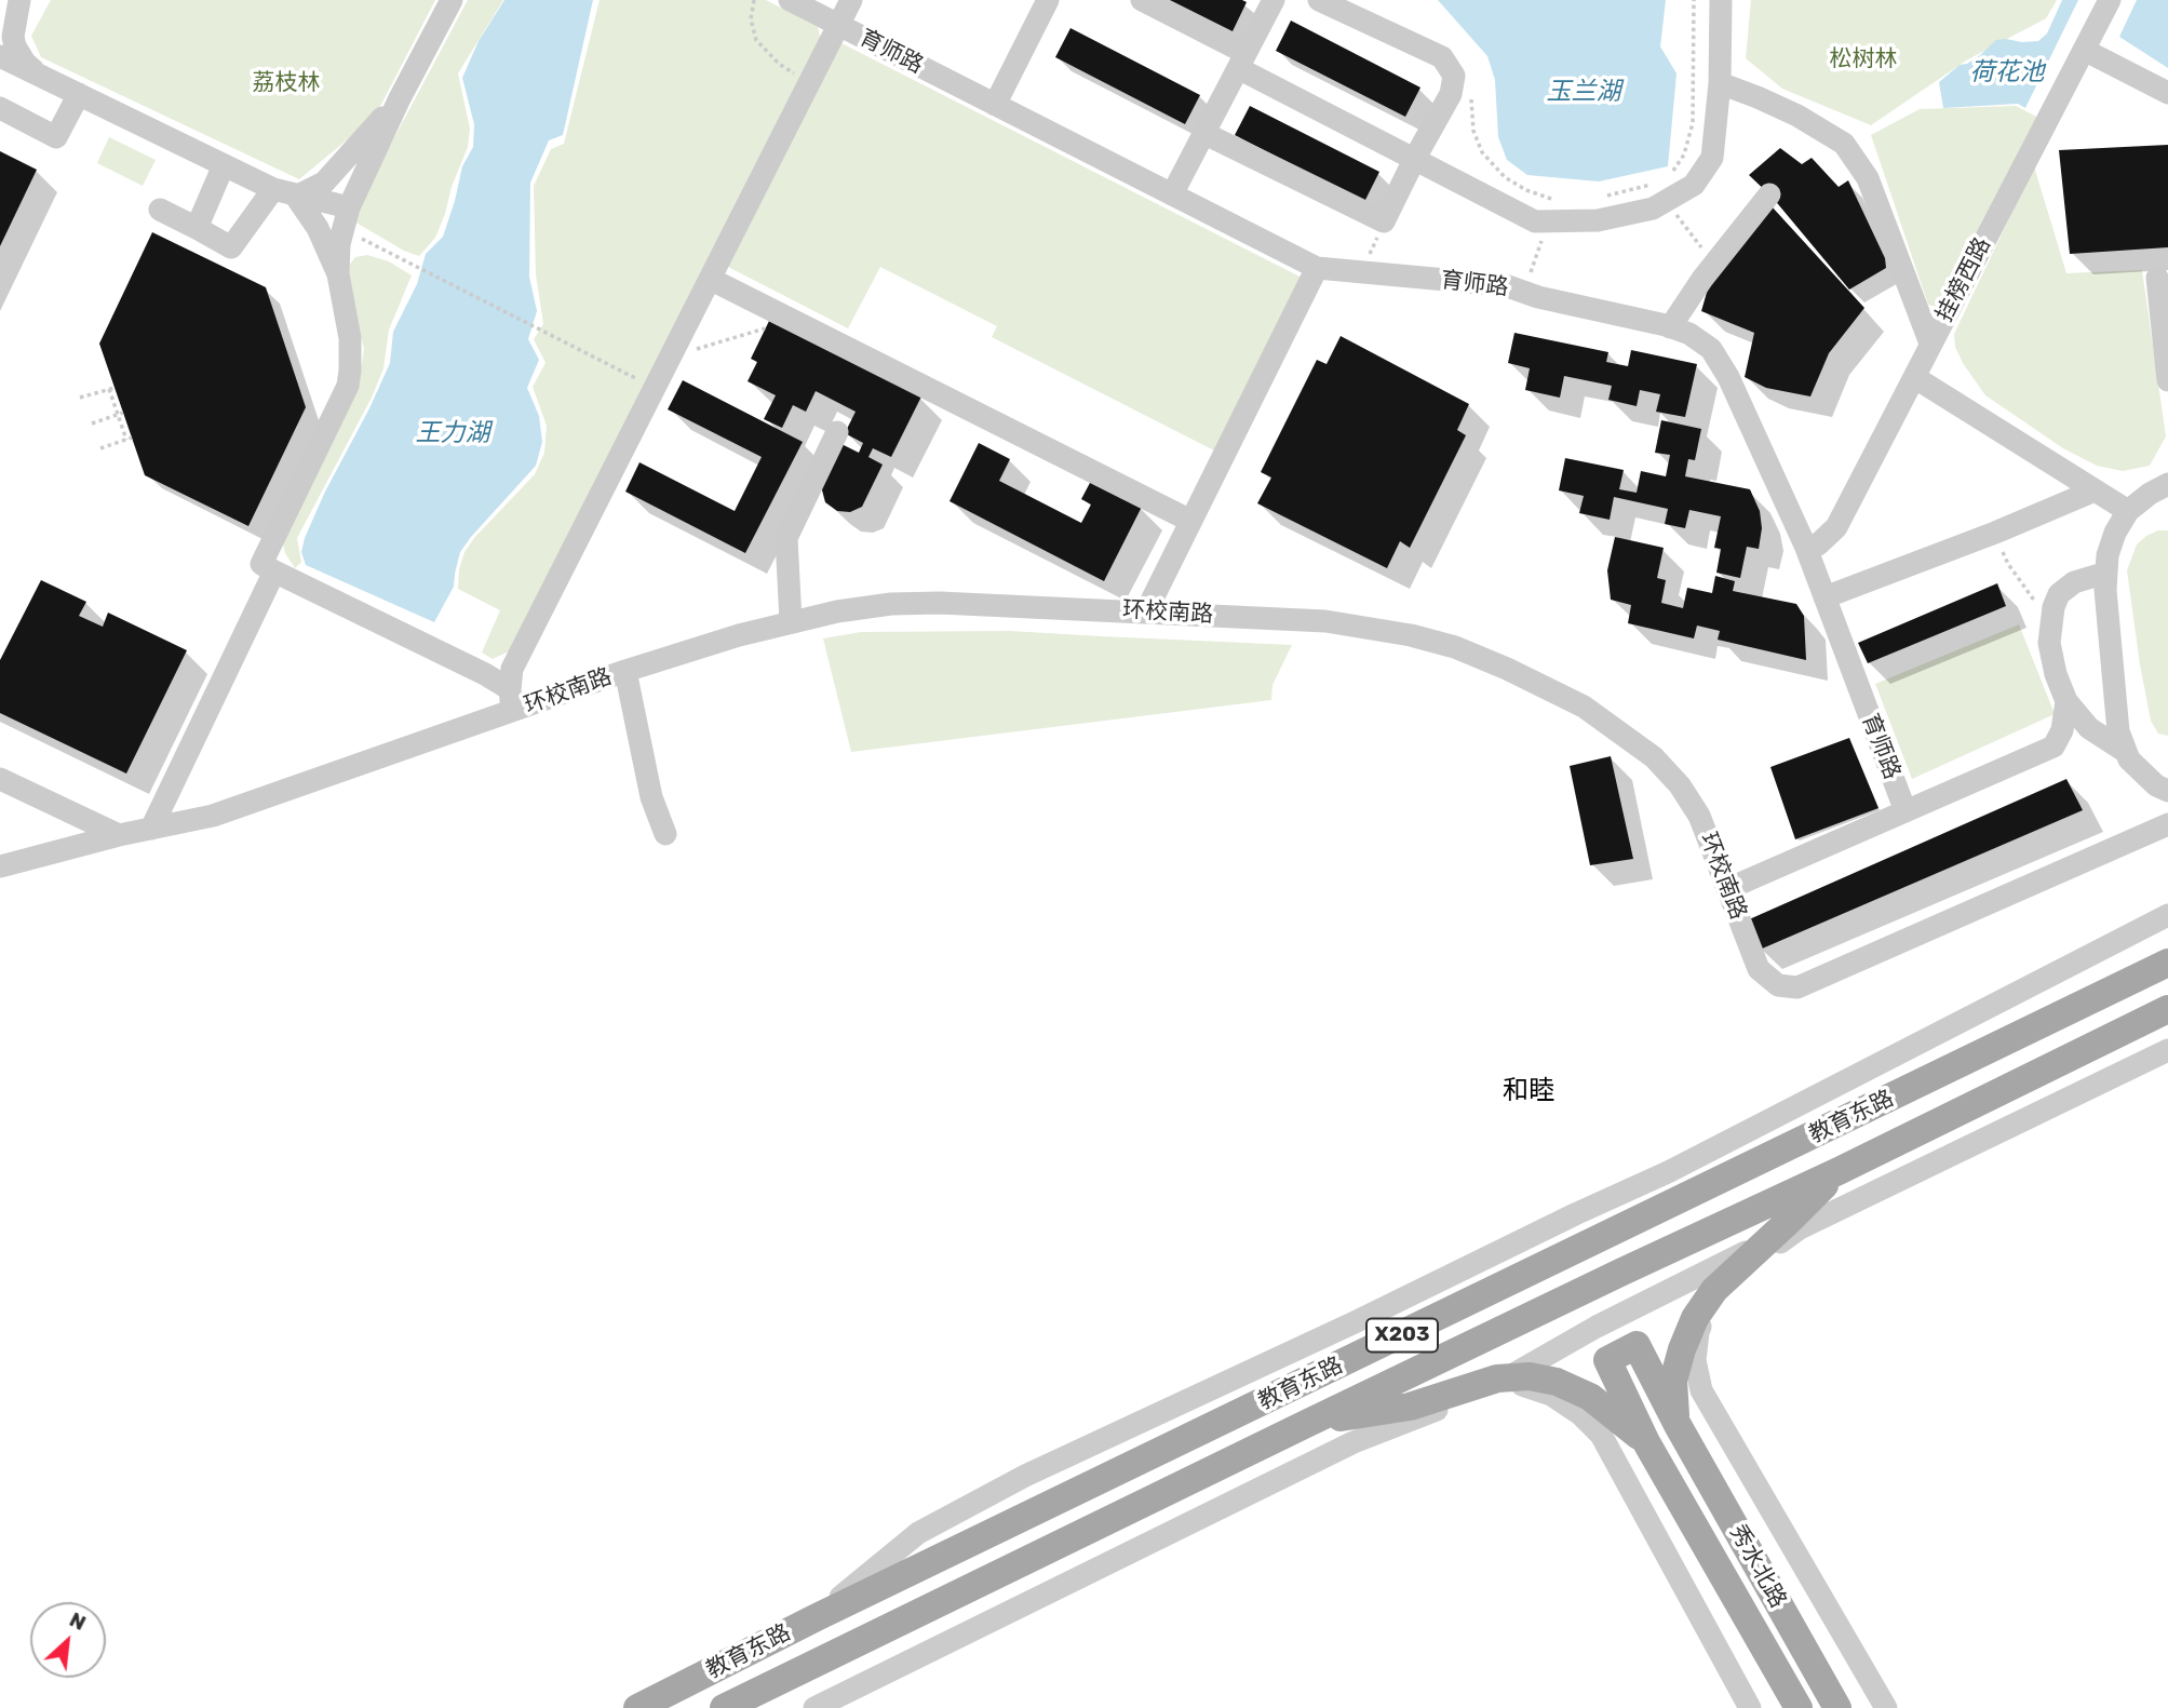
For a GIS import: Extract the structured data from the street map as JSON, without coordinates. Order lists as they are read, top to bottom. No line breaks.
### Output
{"streets":{"main road":["教育东路","X203","秀水北路"],"lane":["育师路","挂榜西路","环校南路"]},"crossings":[["育师路","挂榜西路"]],"districts":["和睦"],"water":["荷花池","玉兰湖","王力湖"],"parks":["松树林","荔枝林"],"north":"top right"}
